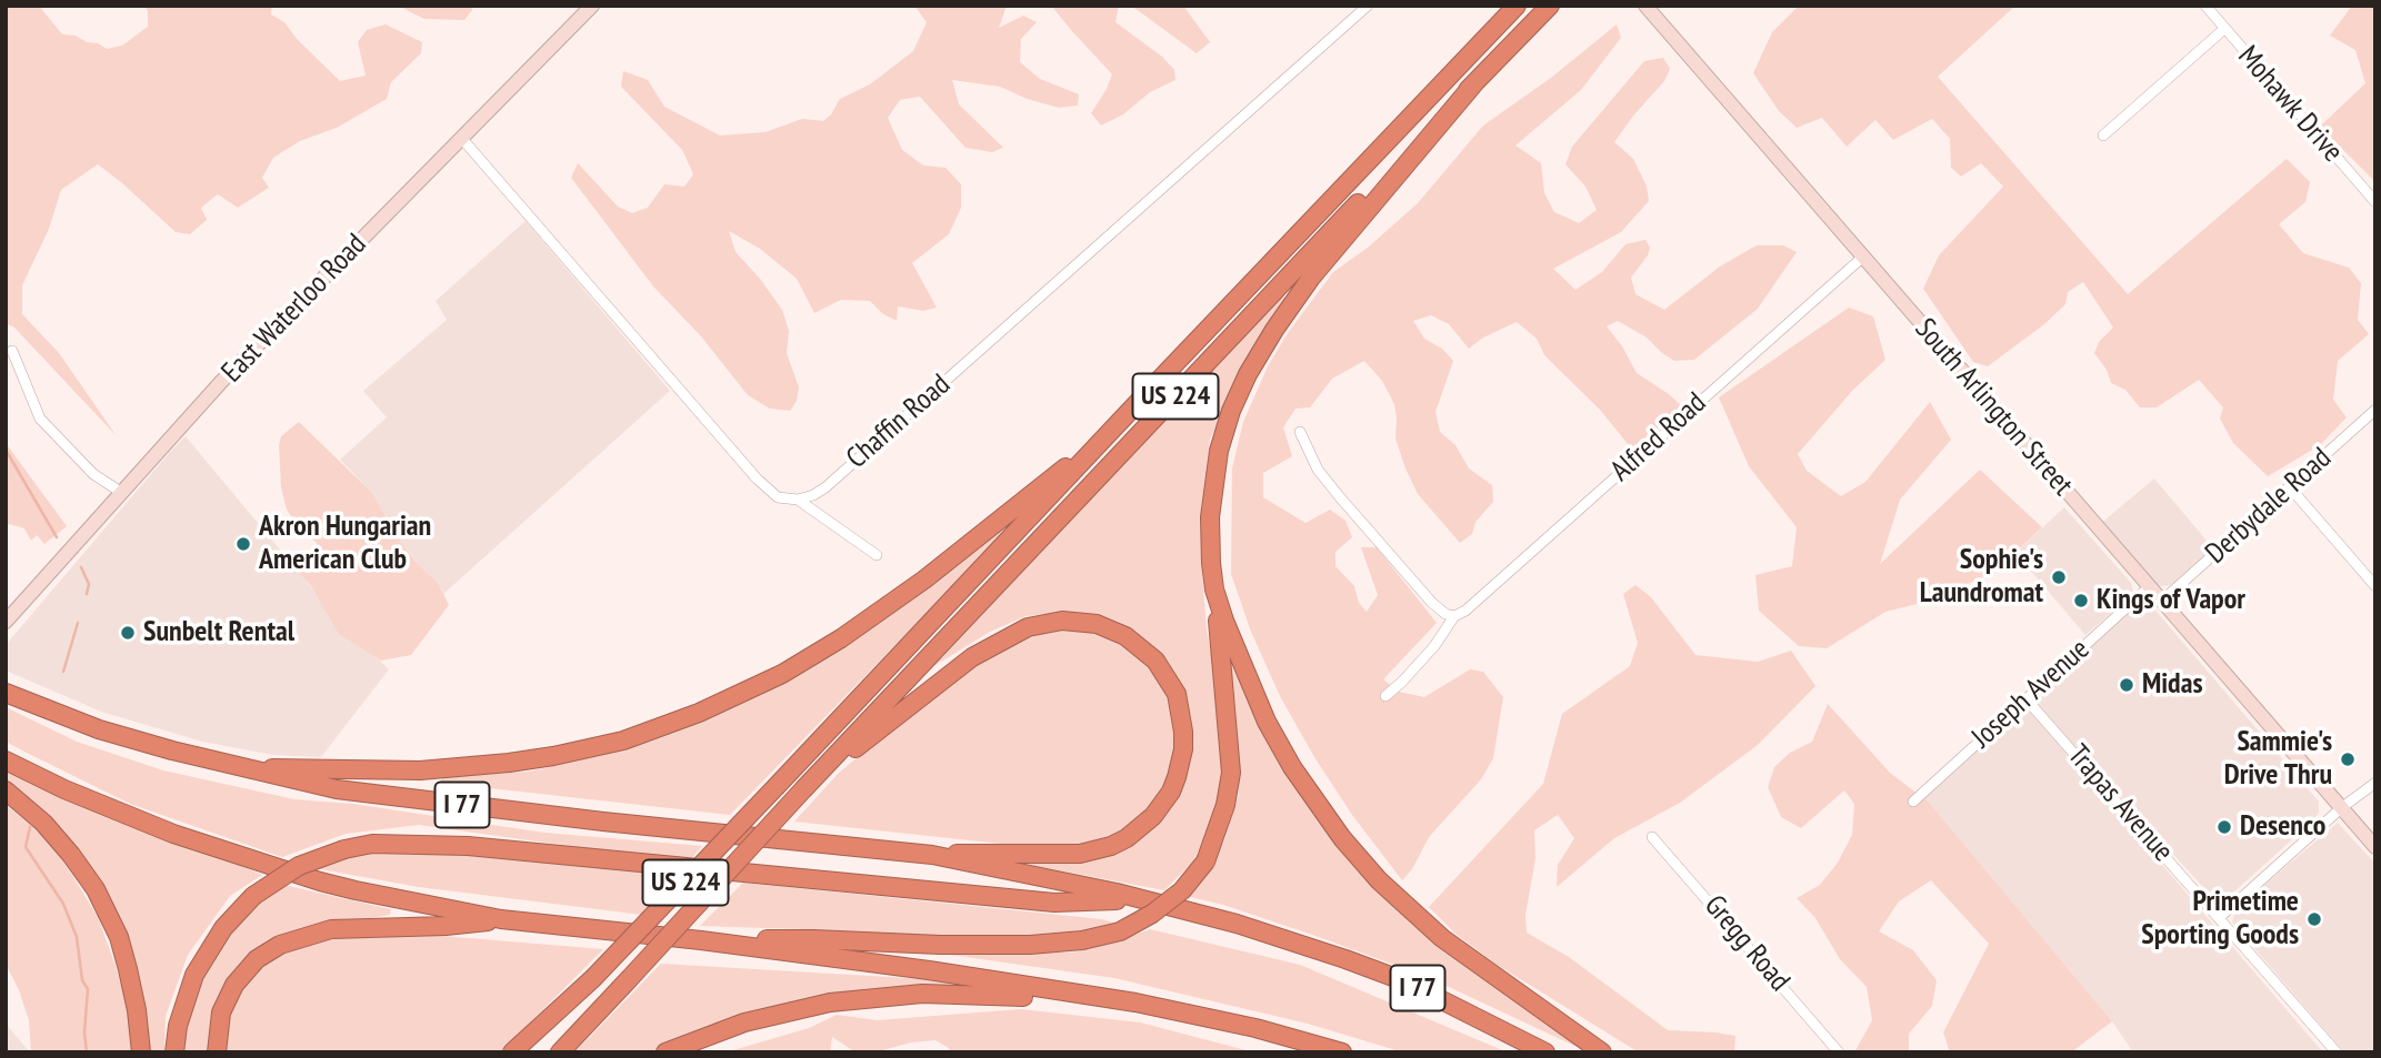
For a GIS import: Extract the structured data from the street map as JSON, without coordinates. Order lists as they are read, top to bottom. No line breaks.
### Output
{"streets":{"highway":["US 224","I 77"],"main road":["East Waterloo Road","South Arlington Street"],"street":["Mohawk Drive","Chaffin Road","Alfred Road","Derbydale Road","Joseph Avenue","Trapas Avenue","Gregg Road"]},"crossings":[["South Arlington Street","Alfred Road"],["South Arlington Street","Derbydale Road"],["South Arlington Street","Joseph Avenue"],["Joseph Avenue","Trapas Avenue"]],"places":["Akron Hungarian American Club","Sophie's Laundromat","Kings of Vapor","Sunbelt Rental","Midas","Sammie's Drive Thru","Desenco","Primetime Sporting Goods"]}
